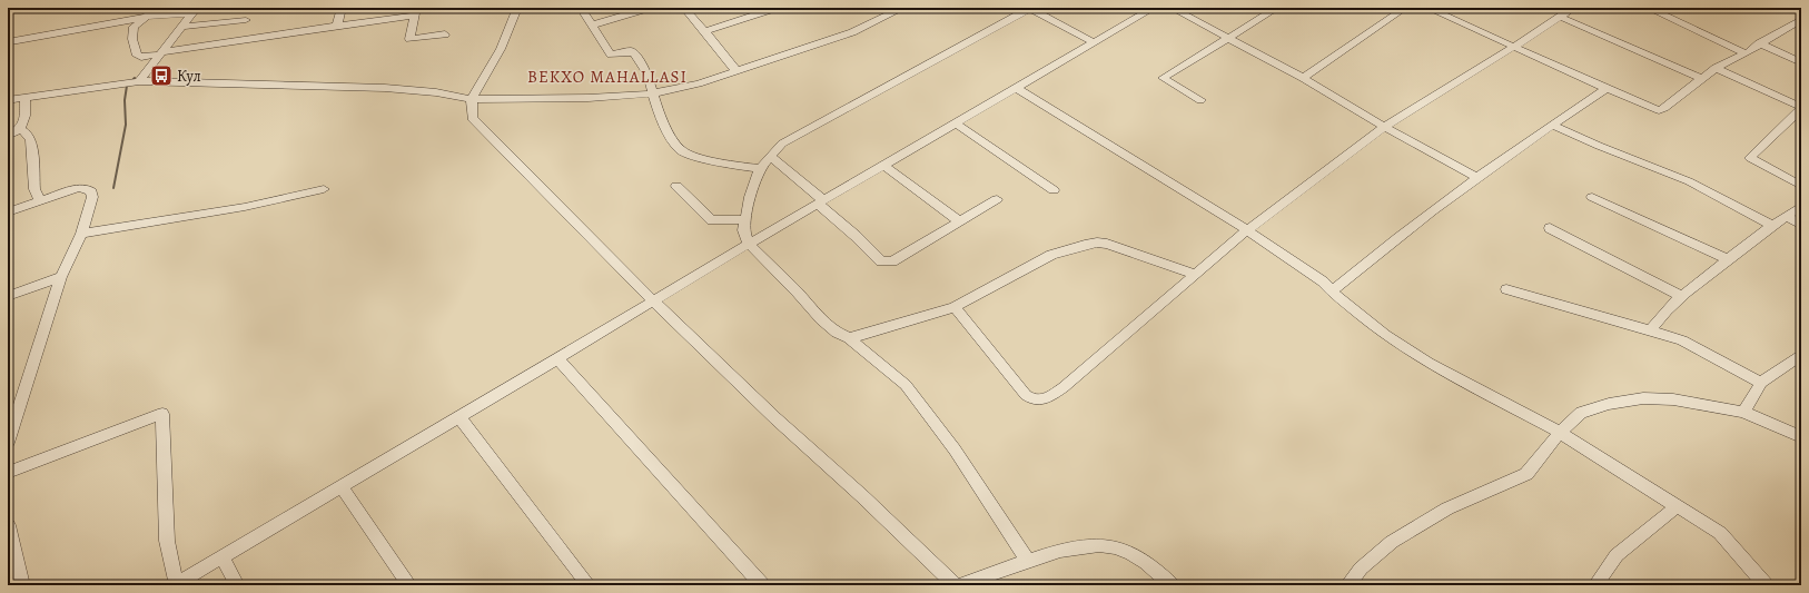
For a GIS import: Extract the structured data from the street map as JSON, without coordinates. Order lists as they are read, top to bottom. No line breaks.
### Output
{"districts":["BEKXO MAHALLASI"],"places":{"bus stop":["Кул"]}}
